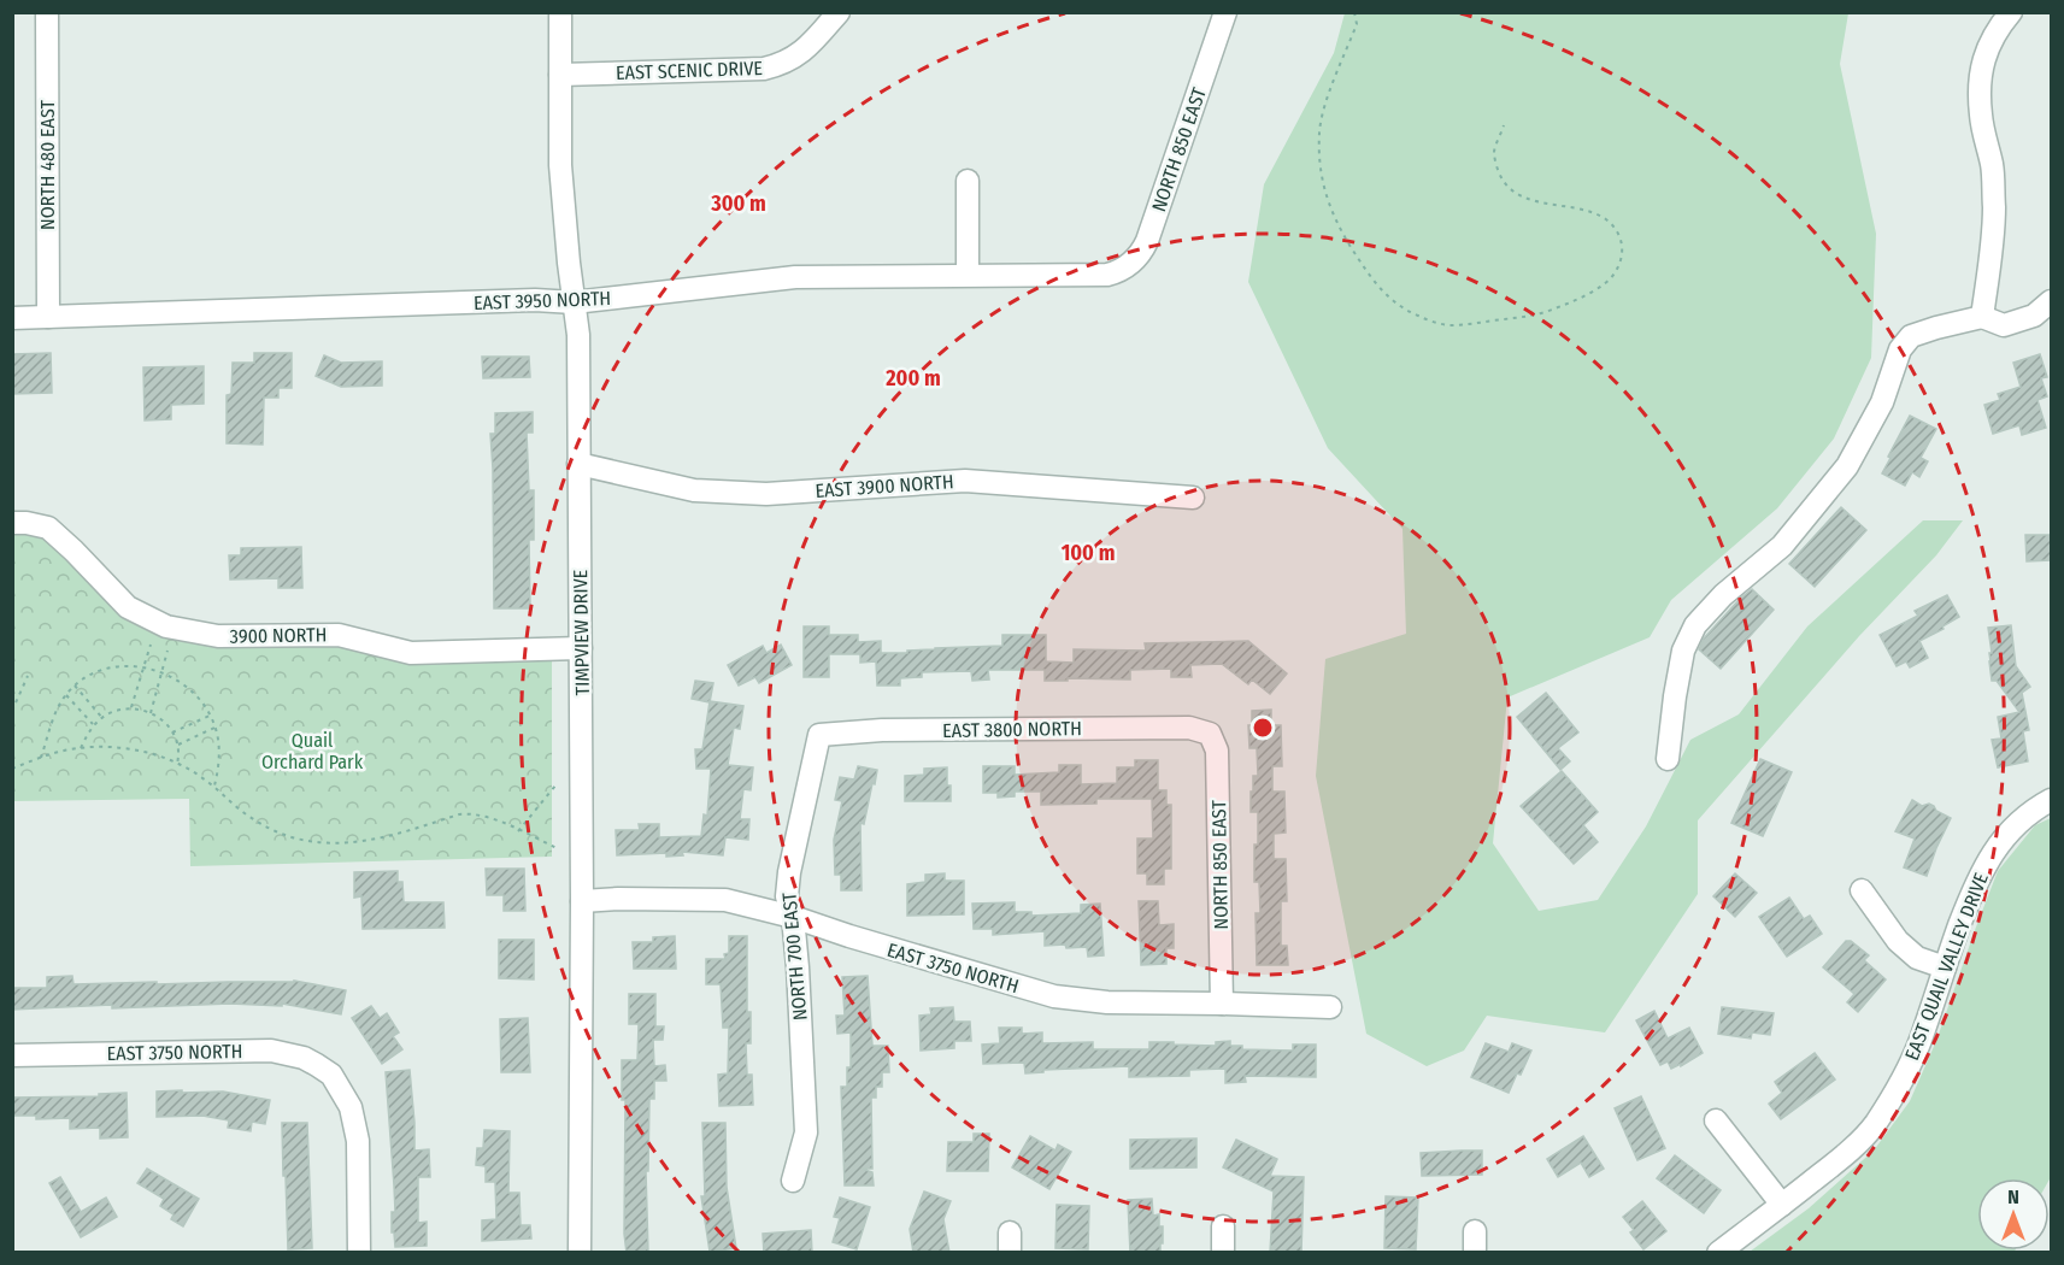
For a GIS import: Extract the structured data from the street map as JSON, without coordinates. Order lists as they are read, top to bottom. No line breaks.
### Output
{"streets":{"street":["EAST SCENIC DRIVE","NORTH 850 EAST","NORTH 480 EAST","EAST 3950 NORTH","EAST 3900 NORTH","TIMPVIEW DRIVE","3900 NORTH","EAST 3800 NORTH","NORTH 700 EAST","EAST QUAIL VALLEY DRIVE","EAST 3750 NORTH"]},"crossings":[["EAST SCENIC DRIVE","TIMPVIEW DRIVE"],["NORTH 850 EAST","EAST 3950 NORTH"],["NORTH 850 EAST","EAST 3800 NORTH"],["NORTH 850 EAST","EAST 3750 NORTH"],["NORTH 480 EAST","EAST 3950 NORTH"],["EAST 3950 NORTH","TIMPVIEW DRIVE"],["EAST 3900 NORTH","TIMPVIEW DRIVE"],["TIMPVIEW DRIVE","3900 NORTH"],["TIMPVIEW DRIVE","EAST 3750 NORTH"],["EAST 3800 NORTH","NORTH 700 EAST"],["NORTH 700 EAST","EAST 3750 NORTH"]],"parks":["Quail Orchard Park"],"north":"top","rings":["300 m","200 m","100 m"]}
